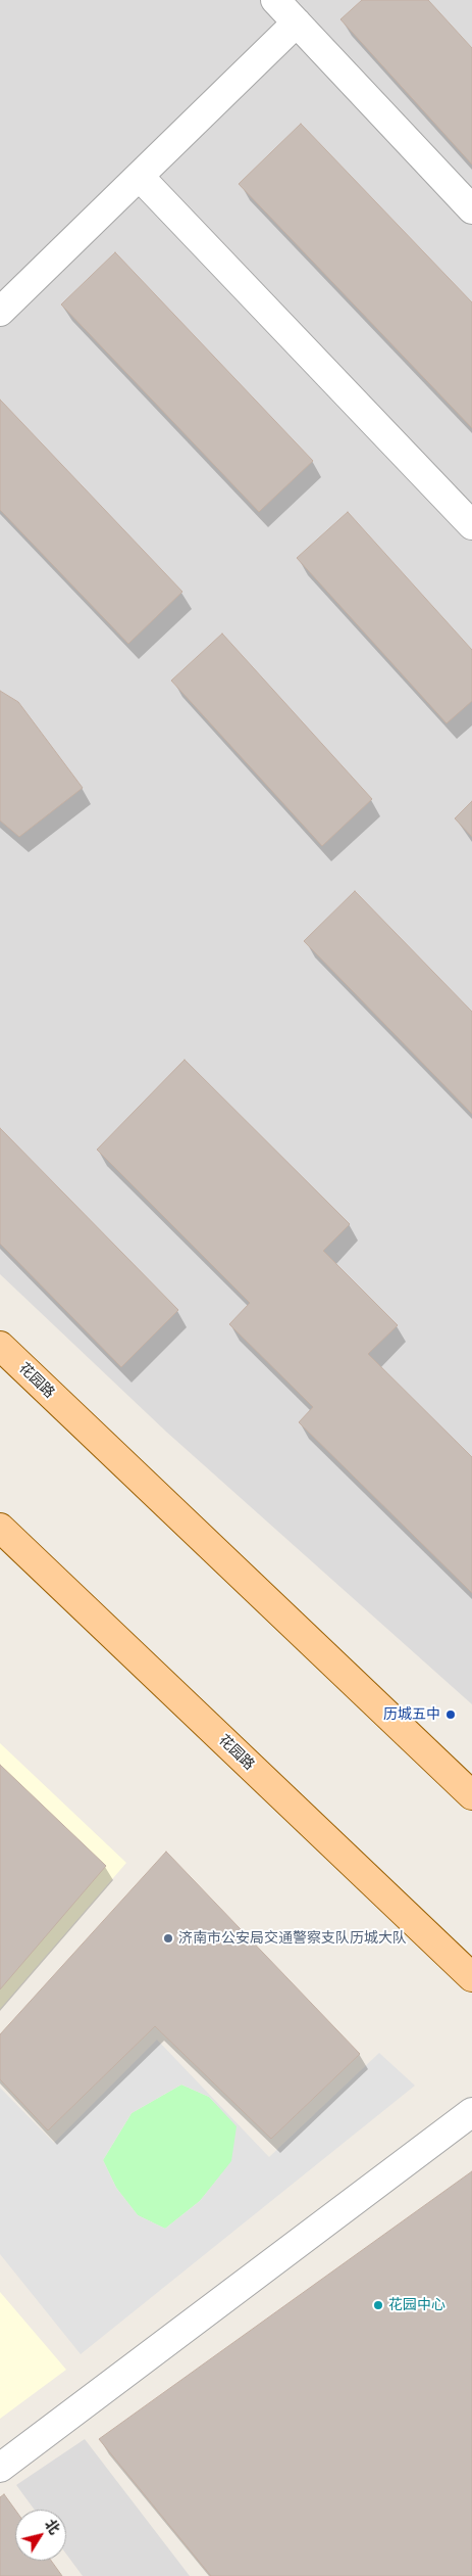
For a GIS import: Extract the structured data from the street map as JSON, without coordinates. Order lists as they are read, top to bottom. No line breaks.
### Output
{"streets":{"main road":["花园路"]},"places":["历城五中","济南市公安局交通警察支队历城大队","花园中心"],"north":"top right"}
